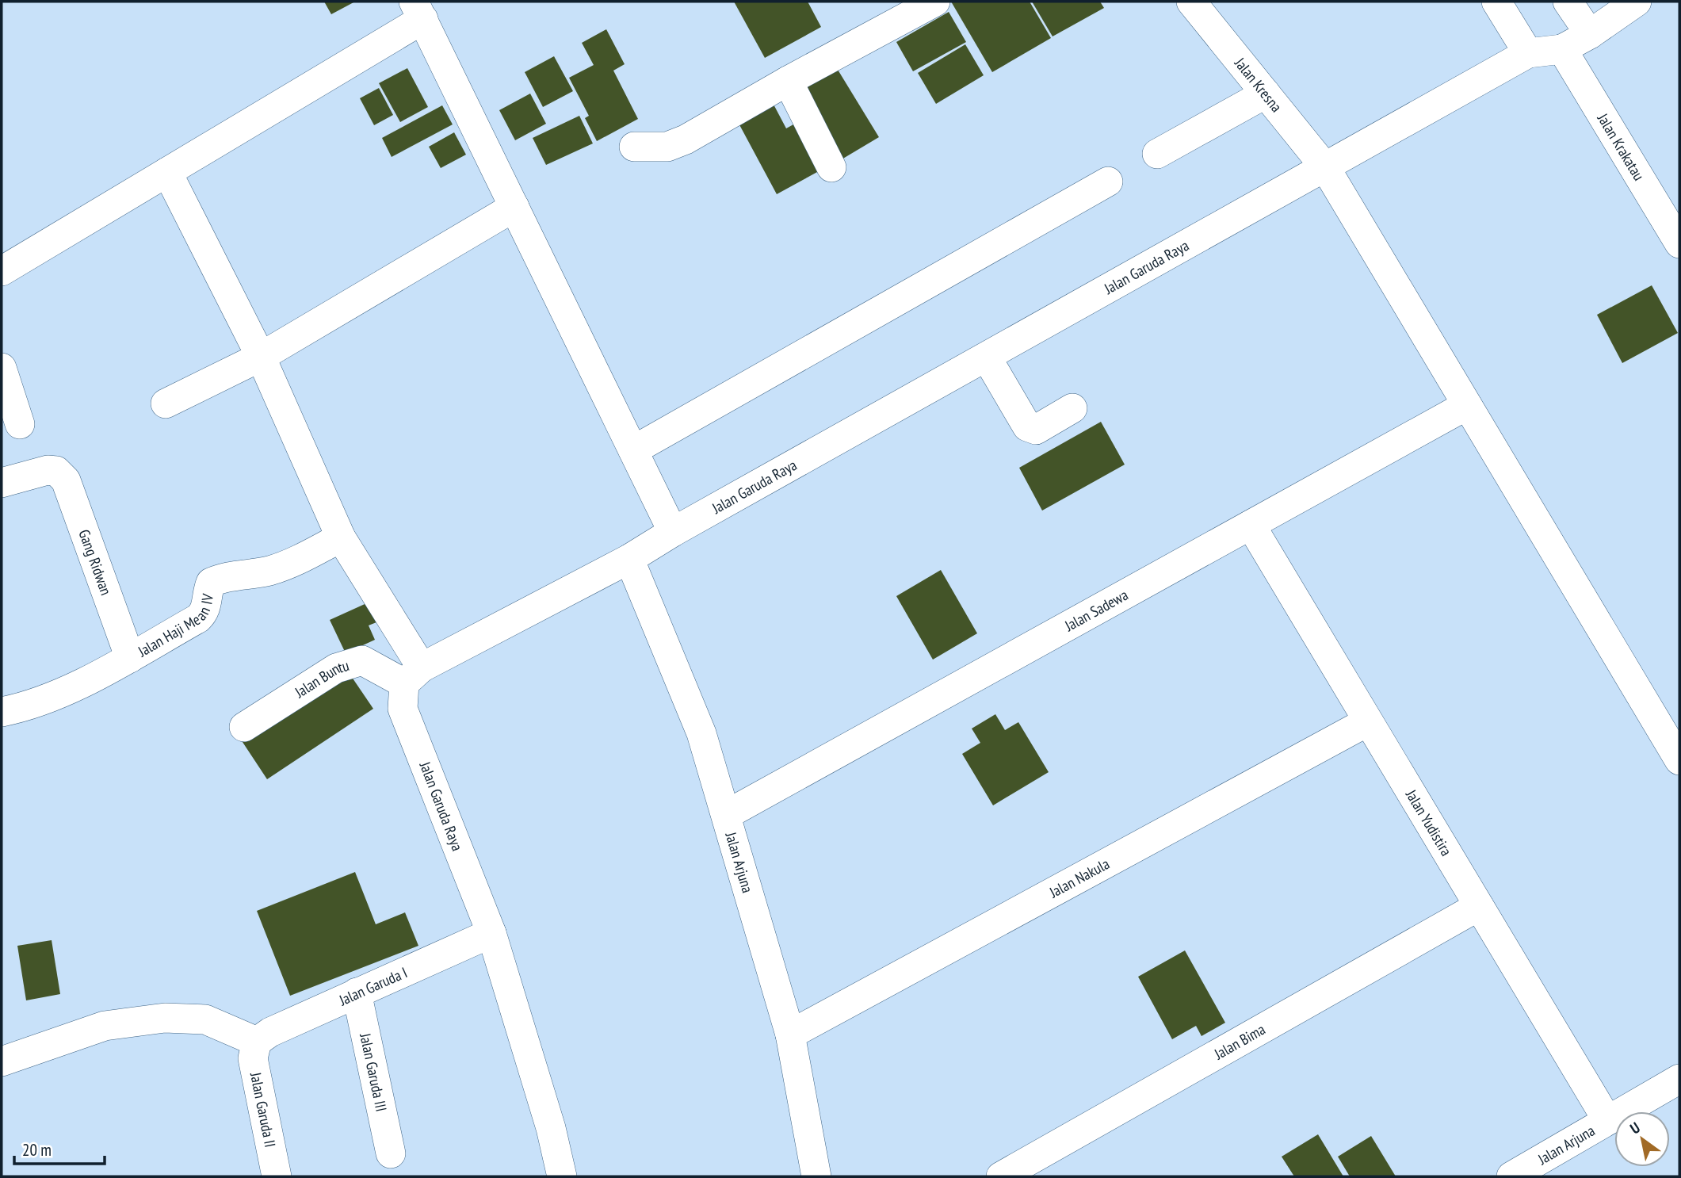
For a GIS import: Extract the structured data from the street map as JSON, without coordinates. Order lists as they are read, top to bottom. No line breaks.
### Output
{"streets":{"street":["Jalan Kresna","Jalan Krakatau","Jalan Garuda Raya","Gang Ridwan","Jalan Sadewa","Jalan Haji Mean IV","Jalan Buntu","Jalan Yudistira","Jalan Arjuna","Jalan Nakula","Jalan Garuda I","Jalan Bima","Jalan Garuda III","Jalan Garuda II"]},"crossings":[["Jalan Kresna","Jalan Garuda Raya"],["Jalan Kresna","Jalan Sadewa"],["Jalan Krakatau","Jalan Garuda Raya"],["Jalan Garuda Raya","Jalan Buntu"],["Jalan Garuda Raya","Jalan Arjuna"],["Jalan Garuda Raya","Jalan Garuda I"],["Gang Ridwan","Jalan Haji Mean IV"],["Jalan Sadewa","Jalan Yudistira"],["Jalan Sadewa","Jalan Arjuna"],["Jalan Yudistira","Jalan Arjuna"],["Jalan Yudistira","Jalan Nakula"],["Jalan Yudistira","Jalan Bima"],["Jalan Arjuna","Jalan Nakula"],["Jalan Garuda I","Jalan Garuda III"],["Jalan Garuda I","Jalan Garuda II"]],"scale_bar":"20 m","north":"top left"}
